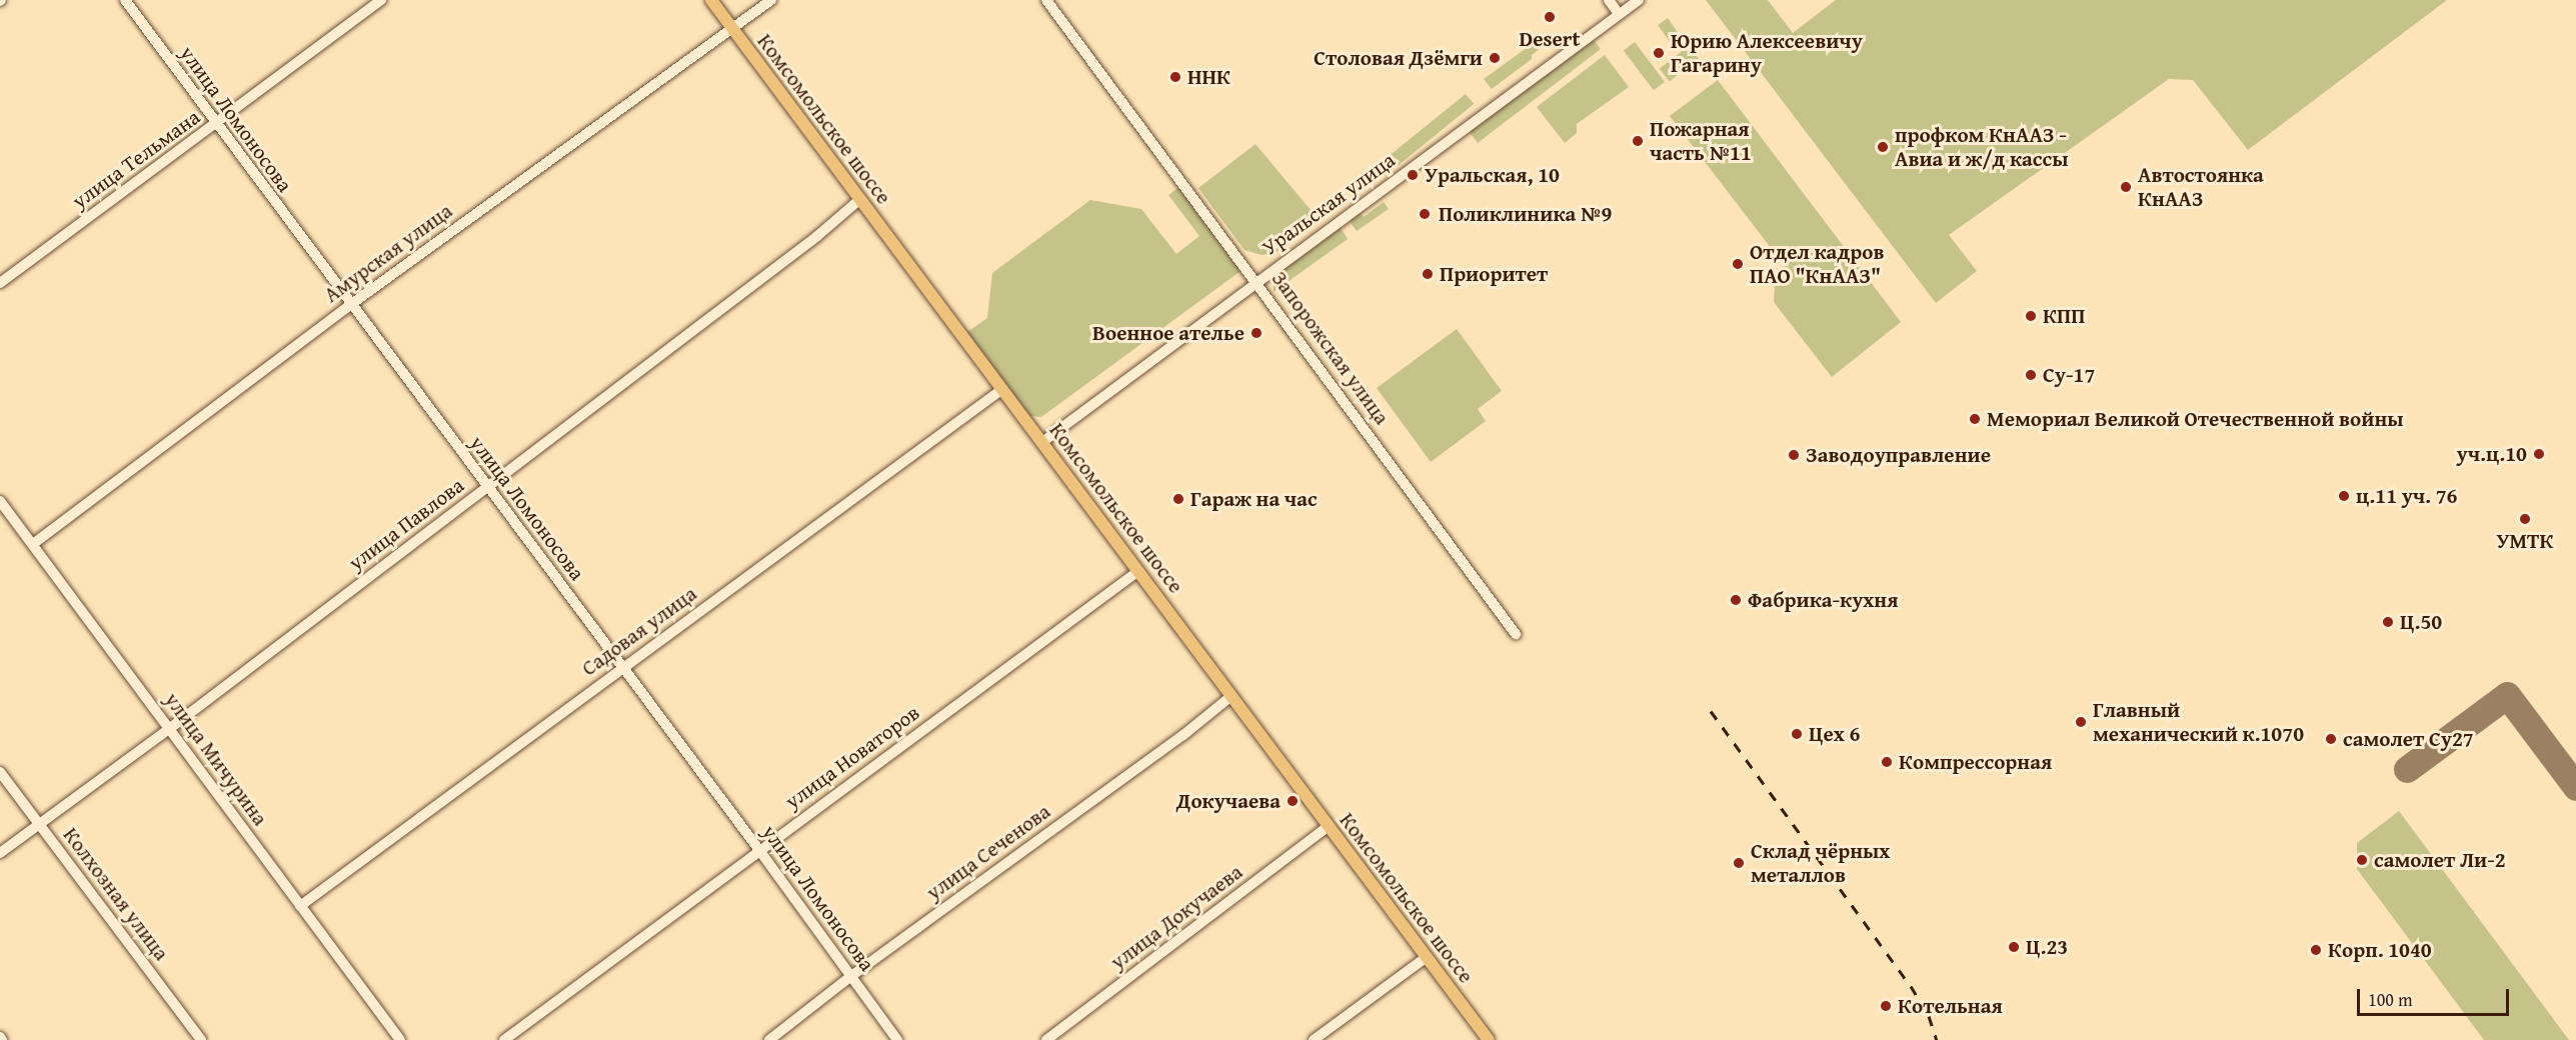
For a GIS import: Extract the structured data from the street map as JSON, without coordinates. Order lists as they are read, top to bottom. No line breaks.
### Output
{"streets":{"main road":["Комсомольское шоссе"],"street":["улица Ломоносова","улица Тельмана","Уральская улица","Амурская улица","Запорожская улица","улица Павлова","Садовая улица","улица Новаторов","улица Мичурина","улица Сеченова","Колхозная улица","улица Докучаева"]},"crossings":[["улица Ломоносова","улица Тельмана"],["улица Ломоносова","Амурская улица"],["улица Ломоносова","улица Павлова"],["улица Ломоносова","Садовая улица"],["улица Ломоносова","улица Новаторов"],["улица Ломоносова","улица Сеченова"],["Комсомольское шоссе","Уральская улица"],["Комсомольское шоссе","Амурская улица"],["Комсомольское шоссе","улица Павлова"],["Комсомольское шоссе","Садовая улица"],["Комсомольское шоссе","улица Новаторов"],["Комсомольское шоссе","улица Сеченова"],["Комсомольское шоссе","улица Докучаева"],["Уральская улица","Запорожская улица"],["Амурская улица","улица Мичурина"],["улица Павлова","улица Мичурина"],["улица Павлова","Колхозная улица"],["Садовая улица","улица Мичурина"]],"places":["Desert","Юрию Алексеевичу Гагарину","Столовая Дзёмги","ННК","Пожарная часть №11","профком КнААЗ - Авиа и ж/д кассы","Уральская, 10","Автостоянка КнААЗ","Поликлиника №9","Отдел кадров ПАО \"КнААЗ\"","Приоритет","КПП","Военное ателье","Су-17","Мемориал Великой Отечественной войны","уч.ц.10","Заводоуправление","ц.11 уч. 76","Гараж на час","УМТК","Фабрика-кухня","Ц.50","Главный механический к.1070","Цех 6","самолет Су27","Компрессорная","Докучаева","самолет Ли-2","Склад чёрных металлов","Ц.23","Корп. 1040","Котельная"],"scale_bar":"100 m"}
